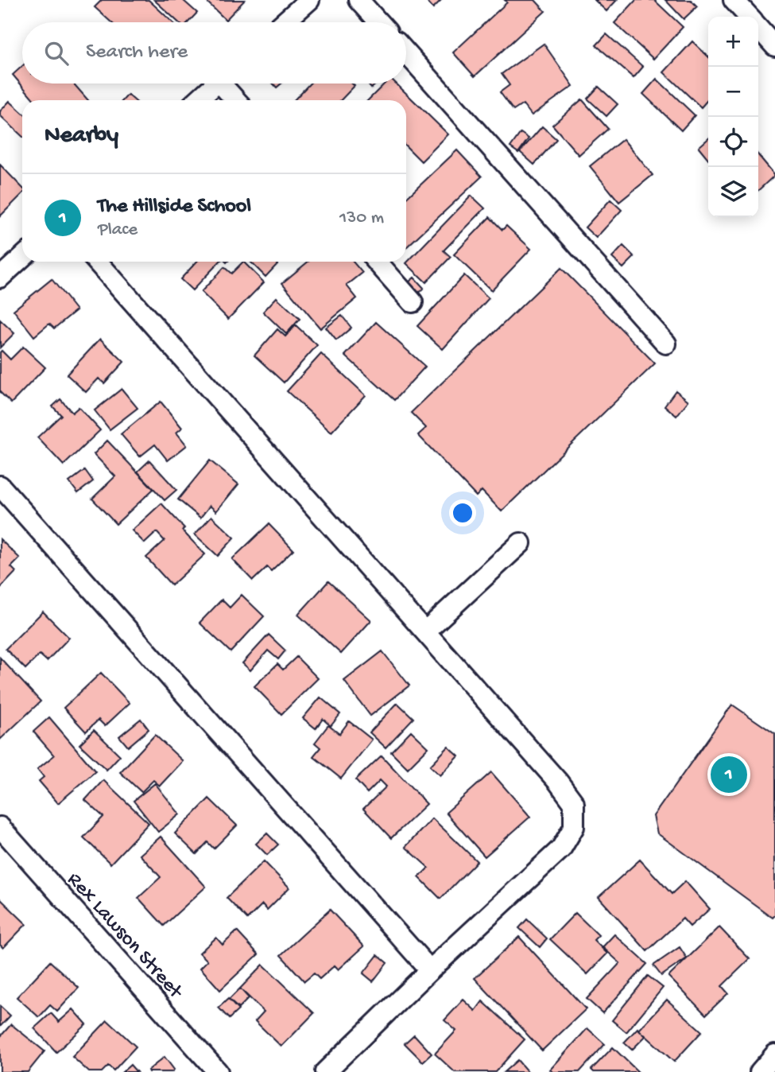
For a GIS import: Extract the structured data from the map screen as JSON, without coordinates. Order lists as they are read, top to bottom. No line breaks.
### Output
{"streets":{"street":["Rex Lawson Street"]},"page":{"map_buttons":["+","−"],"search":"Search here","heading":"Nearby","list":[{"mark":"1","name":"The Hillside School","note":"Place","value":"130 m"}],"pins":"1"}}
